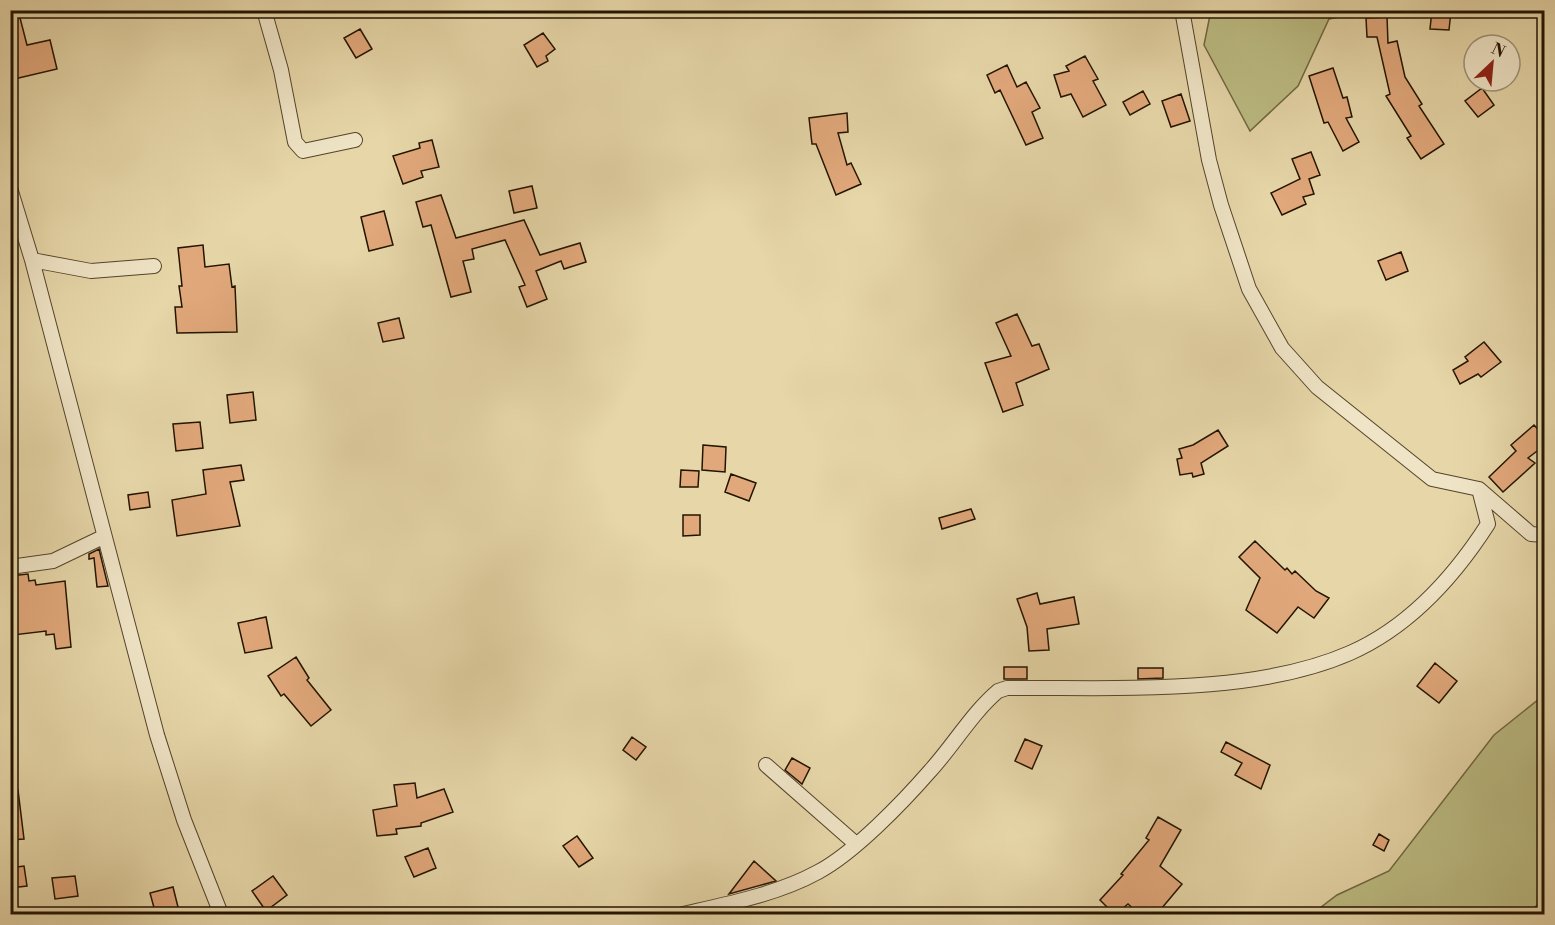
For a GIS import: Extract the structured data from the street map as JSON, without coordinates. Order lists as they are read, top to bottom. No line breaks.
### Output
{"north":"top right"}
